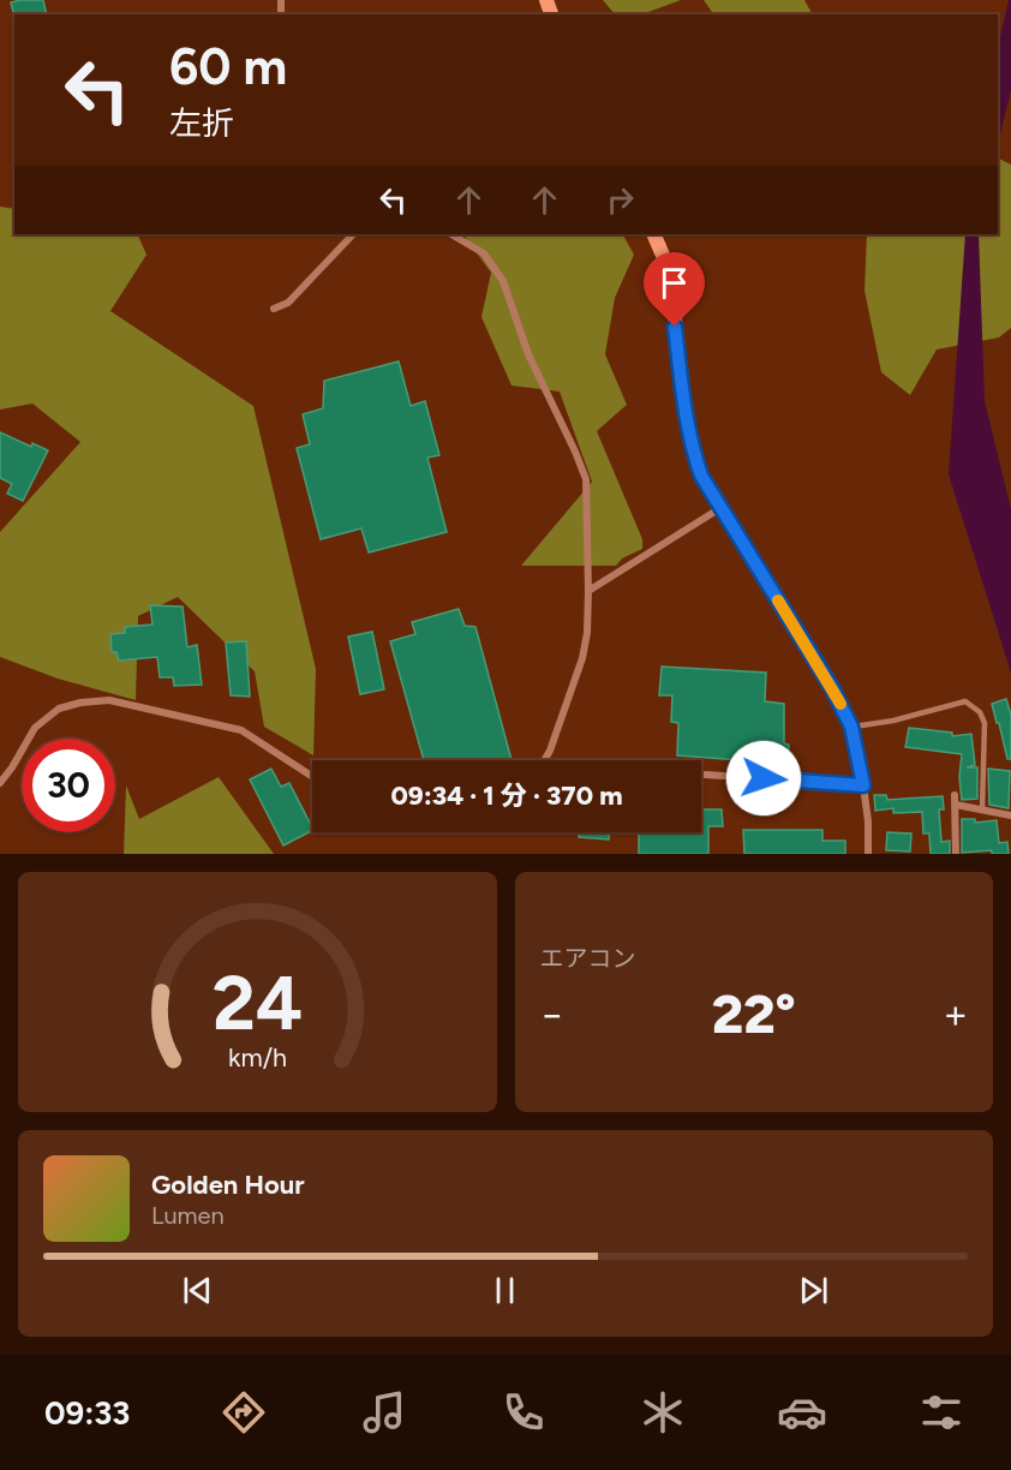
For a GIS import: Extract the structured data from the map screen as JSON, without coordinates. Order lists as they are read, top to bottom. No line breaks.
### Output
{"page":{"turn":["60 m","左折"],"limit":"30","trip":"09:34 · 1 分 · 370 m","tile":"エアコン","heat":["−","22°","+"],"song":["Golden Hour","Lumen"],"tabs":"09:33","gauge":["24","km/h"]}}
